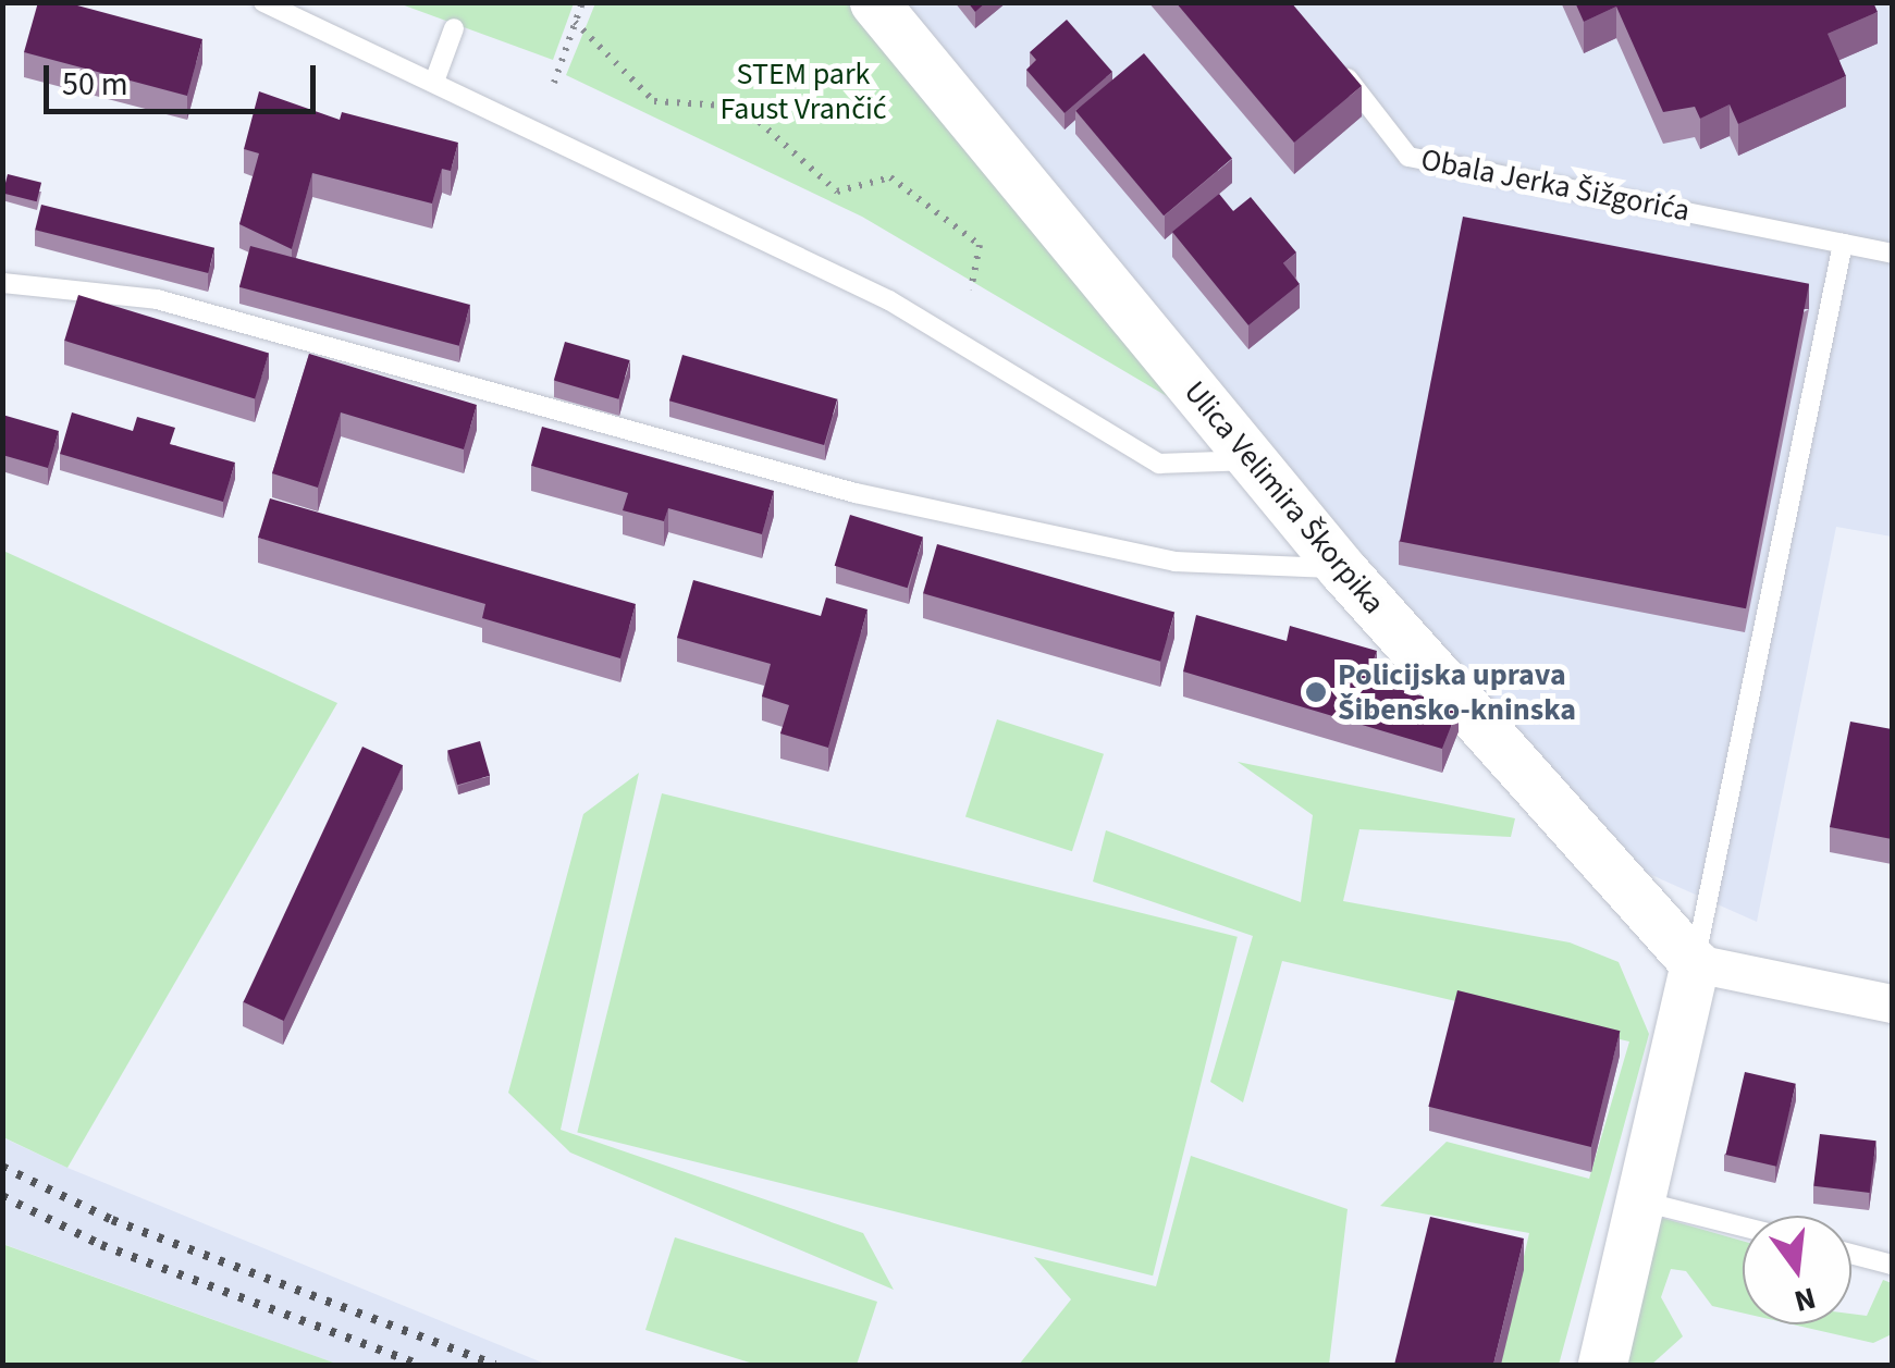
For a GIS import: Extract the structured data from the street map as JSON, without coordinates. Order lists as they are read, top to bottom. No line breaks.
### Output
{"streets":{"street":["Ulica Velimira Škorpika"],"lane":["Obala Jerka Šižgorića"]},"parks":["STEM park Faust Vrančić"],"places":["Policijska uprava Šibensko-kninska"],"scale_bar":"50 m","north":"bottom"}
